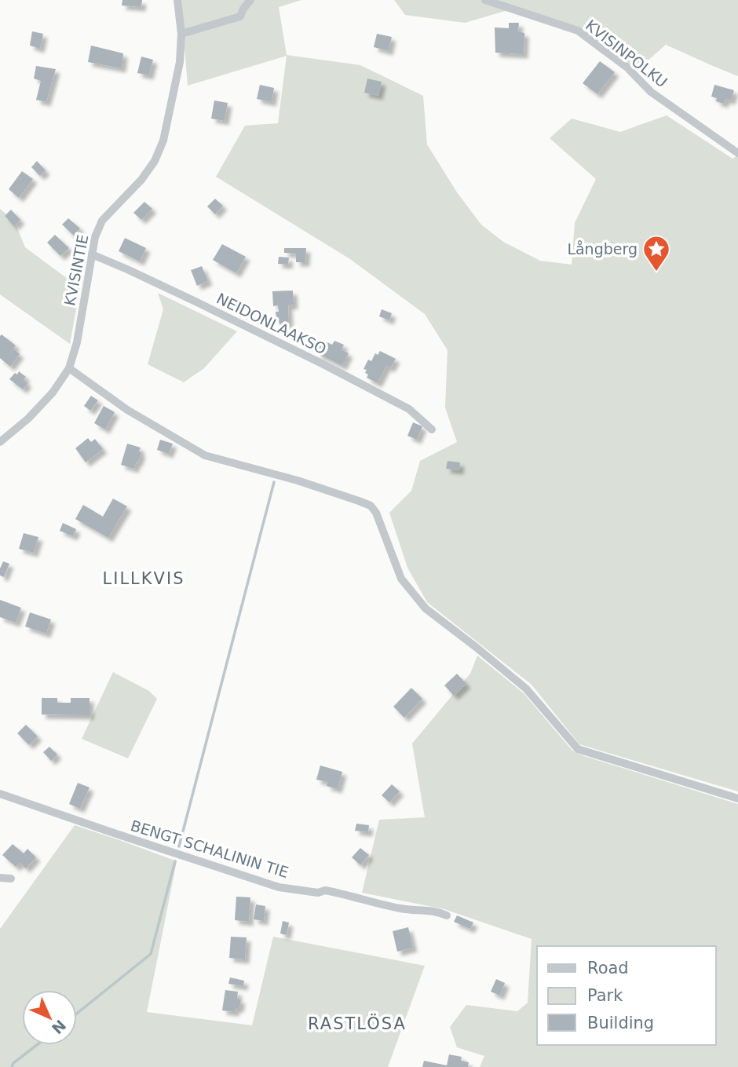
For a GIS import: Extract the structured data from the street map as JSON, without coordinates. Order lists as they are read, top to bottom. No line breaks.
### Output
{"streets":{"street":["KVISINPOLKU","KVISINTIE","NEIDONLAAKSO","BENGT SCHALININ TIE"]},"crossings":[["KVISINTIE","NEIDONLAAKSO"]],"districts":["LILLKVIS","RASTLÖSA"],"places":{"place":["Långberg"]},"legend":["Road","Park","Building"],"north":"bottom right"}
